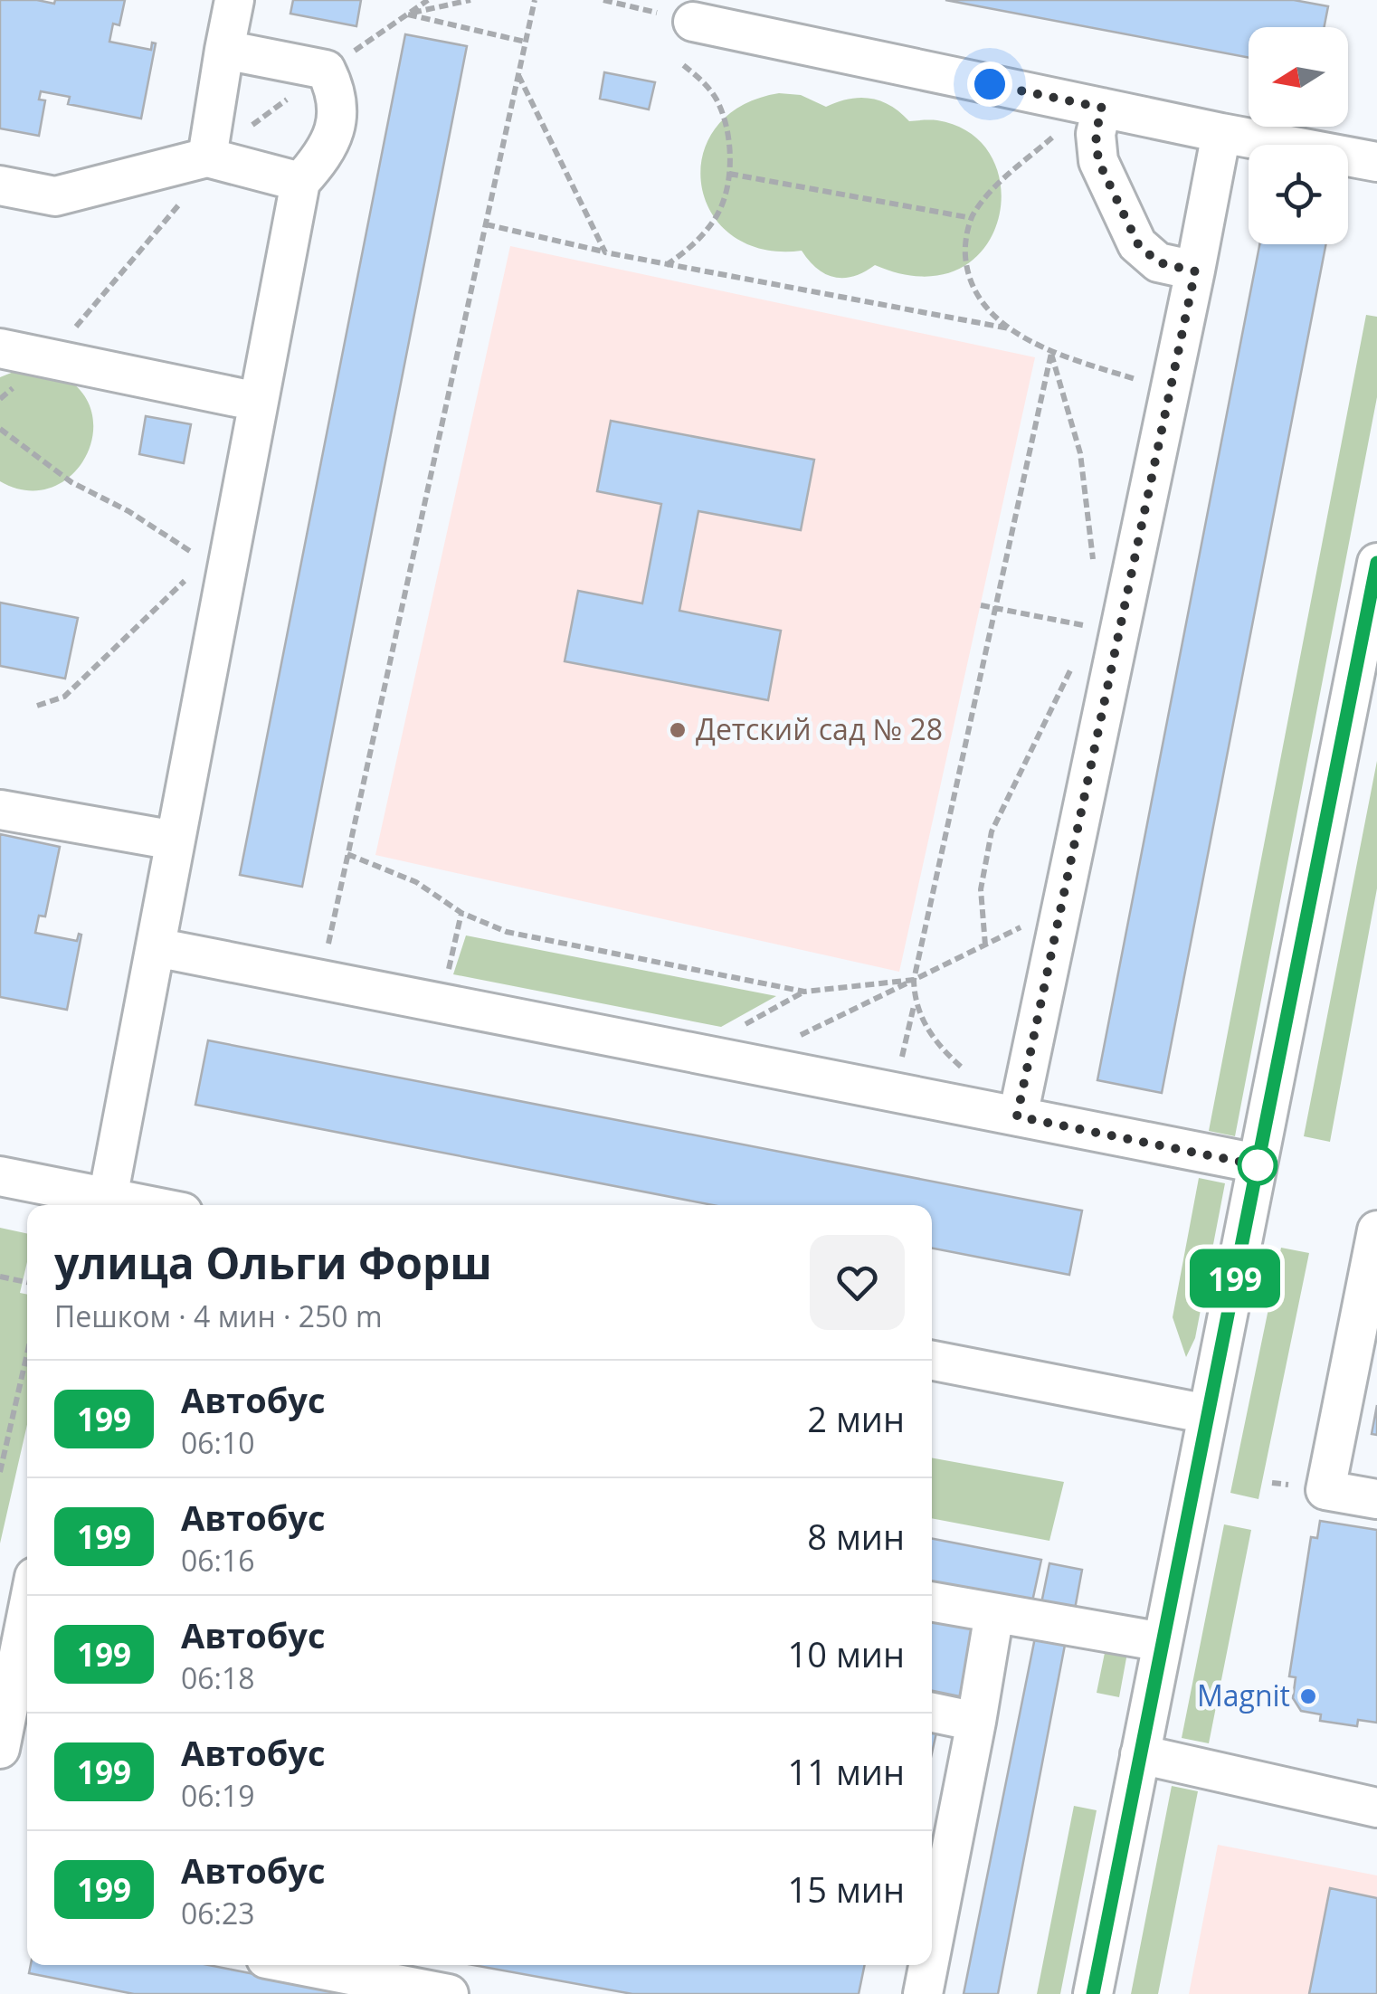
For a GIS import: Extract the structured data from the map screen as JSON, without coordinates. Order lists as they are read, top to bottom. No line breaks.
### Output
{"places":["Детский сад № 28","Magnit"],"lines":["bus line 199"],"north":"left","page":{"on_map":"199","heading":["улица Ольги Форш","Пешком · 4 мин · 250 m"],"list":[{"mark":"199","name":"Автобус","note":"06:10","value":"2 мин"},{"mark":"199","name":"Автобус","note":"06:16","value":"8 мин"},{"mark":"199","name":"Автобус","note":"06:18","value":"10 мин"},{"mark":"199","name":"Автобус","note":"06:19","value":"11 мин"},{"mark":"199","name":"Автобус","note":"06:23","value":"15 мин"}]}}
